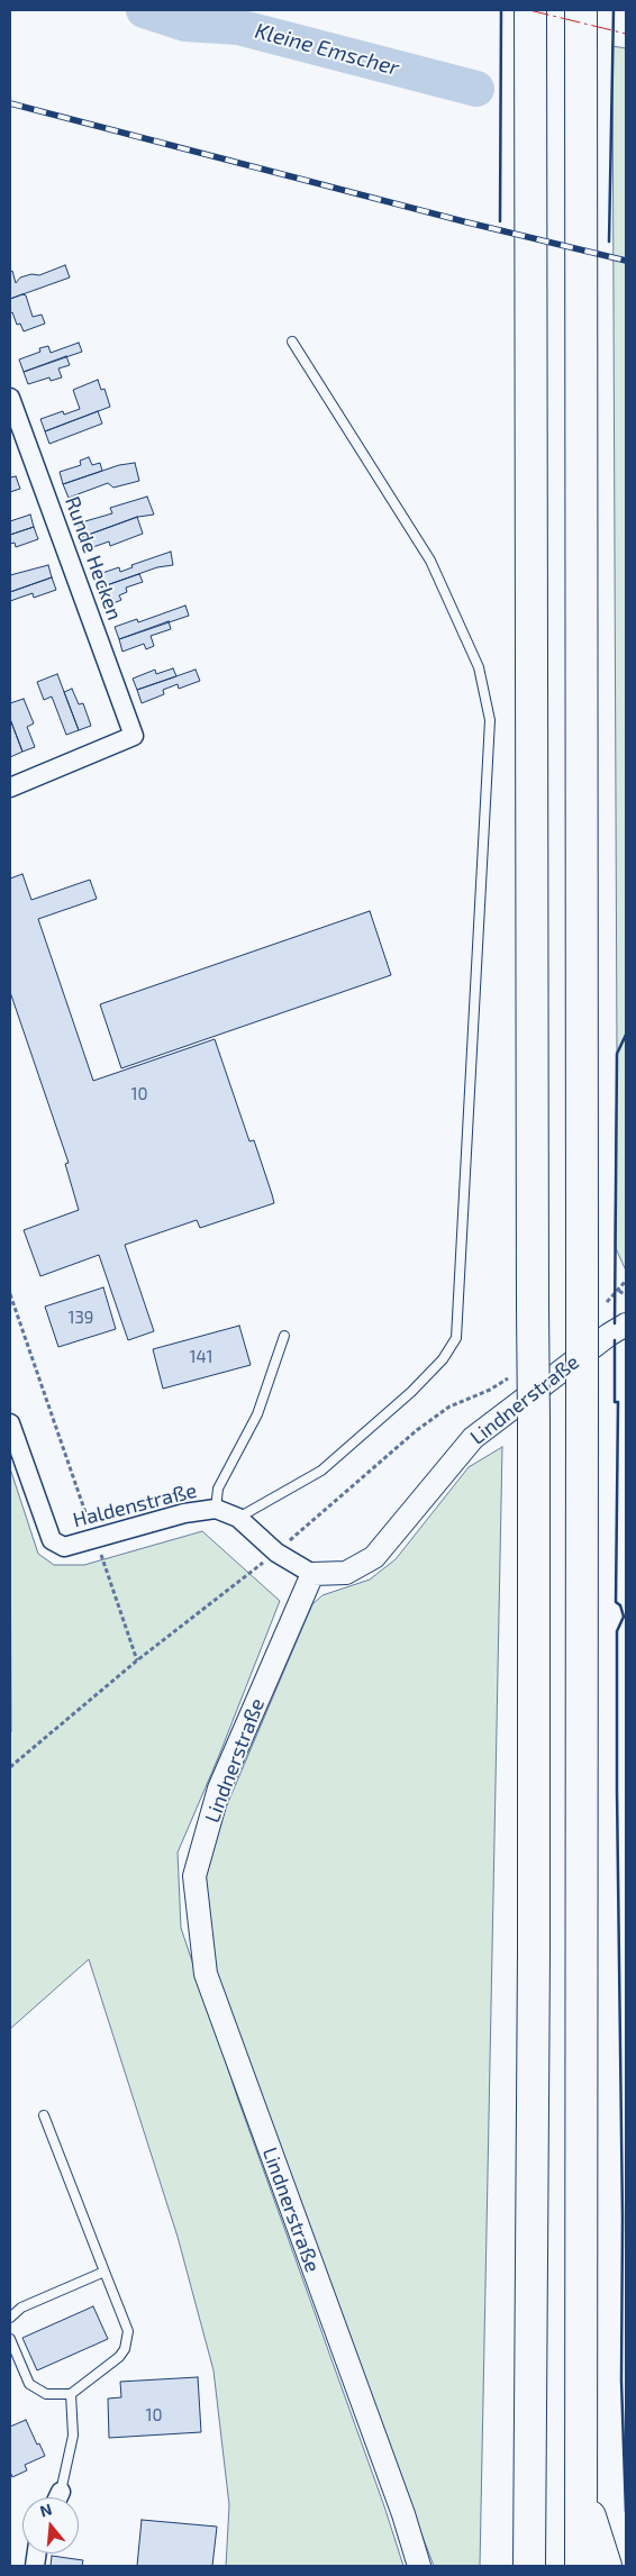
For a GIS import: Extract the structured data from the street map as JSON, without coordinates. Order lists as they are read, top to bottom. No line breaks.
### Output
{"streets":{"street":["Runde Hecken","Lindnerstraße","Haldenstraße"]},"crossings":[["Lindnerstraße","Haldenstraße"]],"water":["Kleine Emscher"],"house_numbers":["10","139","141","10"],"north":"top"}
